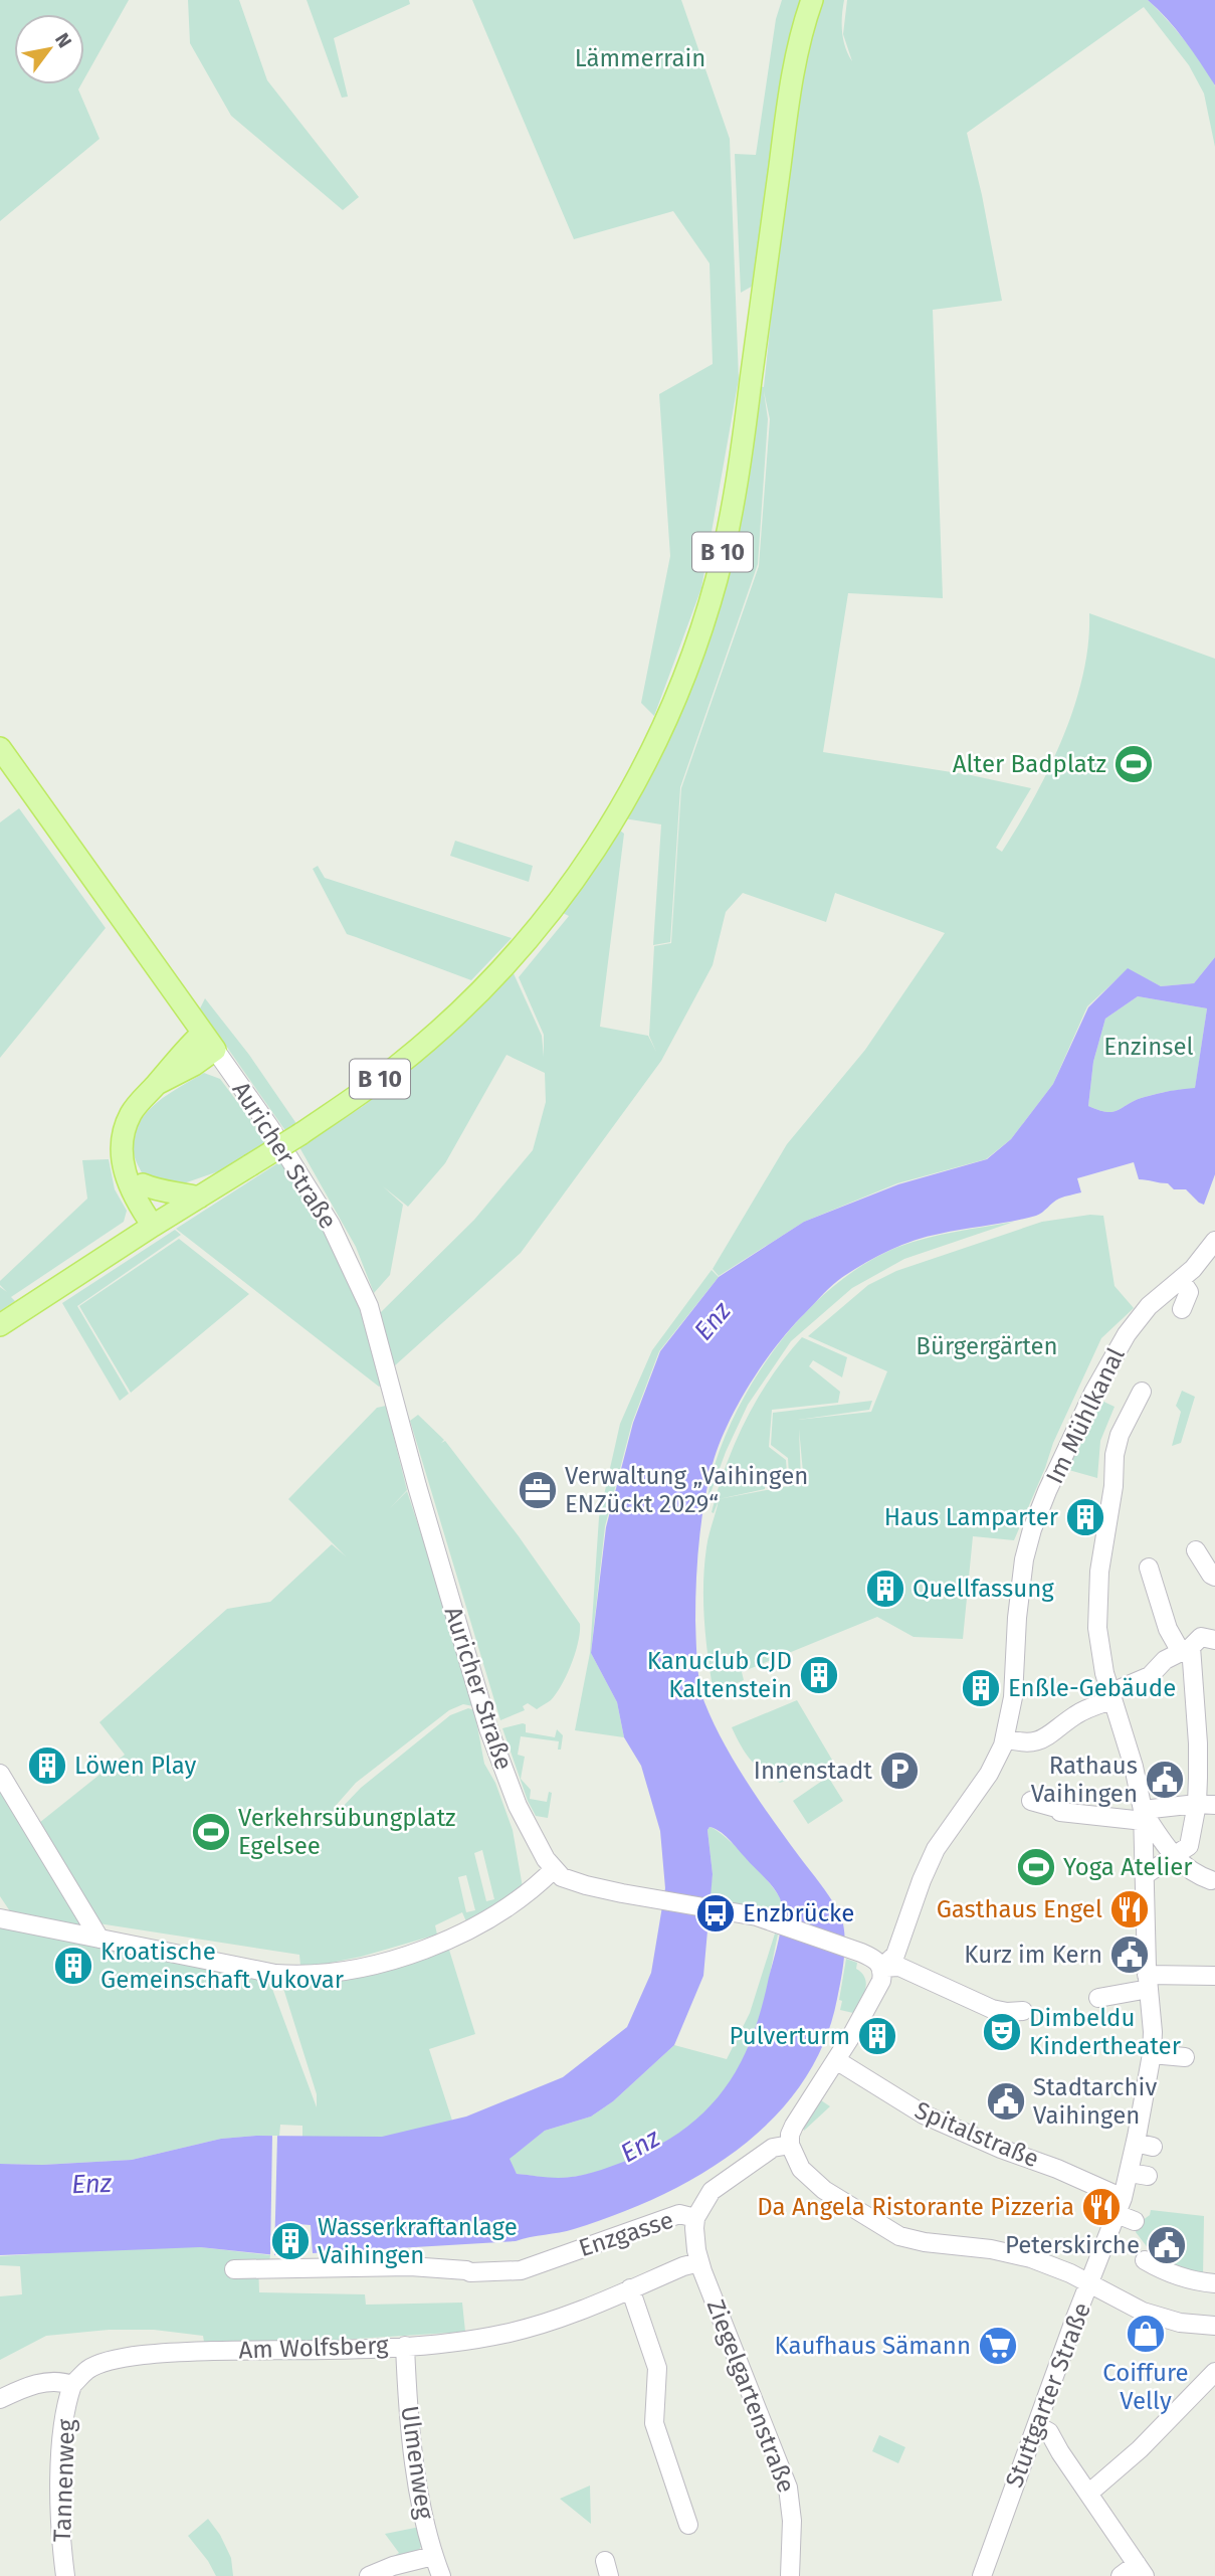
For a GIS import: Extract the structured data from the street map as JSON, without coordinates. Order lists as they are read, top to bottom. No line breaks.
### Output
{"streets":{"main road":["B 10"],"street":["Auricher Straße","Im Mühlkanal","Spitalstraße","Enzgasse","Am Wolfsberg","Stuttgarter Straße","Ziegelgartenstraße","Ulmenweg","Tannenweg"]},"crossings":[["Spitalstraße","Stuttgarter Straße"],["Enzgasse","Ziegelgartenstraße"],["Am Wolfsberg","Ziegelgartenstraße"],["Am Wolfsberg","Ulmenweg"],["Am Wolfsberg","Tannenweg"]],"water":["Enz"],"parks":["Lämmerrain","Enzinsel","Bürgergärten"],"places":{"sports":["Alter Badplatz","Verkehrsübungplatz Egelsee","Yoga Atelier"],"office":["Verwaltung „Vaihingen ENZückt 2029“"],"building":["Haus Lamparter","Quellfassung","Kanuclub CJD Kaltenstein","Enßle-Gebäude","Löwen Play","Kroatische Gemeinschaft Vukovar","Pulverturm","Wasserkraftanlage Vaihingen"],"parking":["Innenstadt"],"public building":["Rathaus Vaihingen","Kurz im Kern","Stadtarchiv Vaihingen","Peterskirche"],"restaurant":["Gasthaus Engel","Da Angela Ristorante Pizzeria"],"bus stop":["Enzbrücke"],"theatre":["Dimbeldu Kindertheater"],"shop":["Coiffure Velly"],"supermarket":["Kaufhaus Sämann"]},"north":"top right"}
